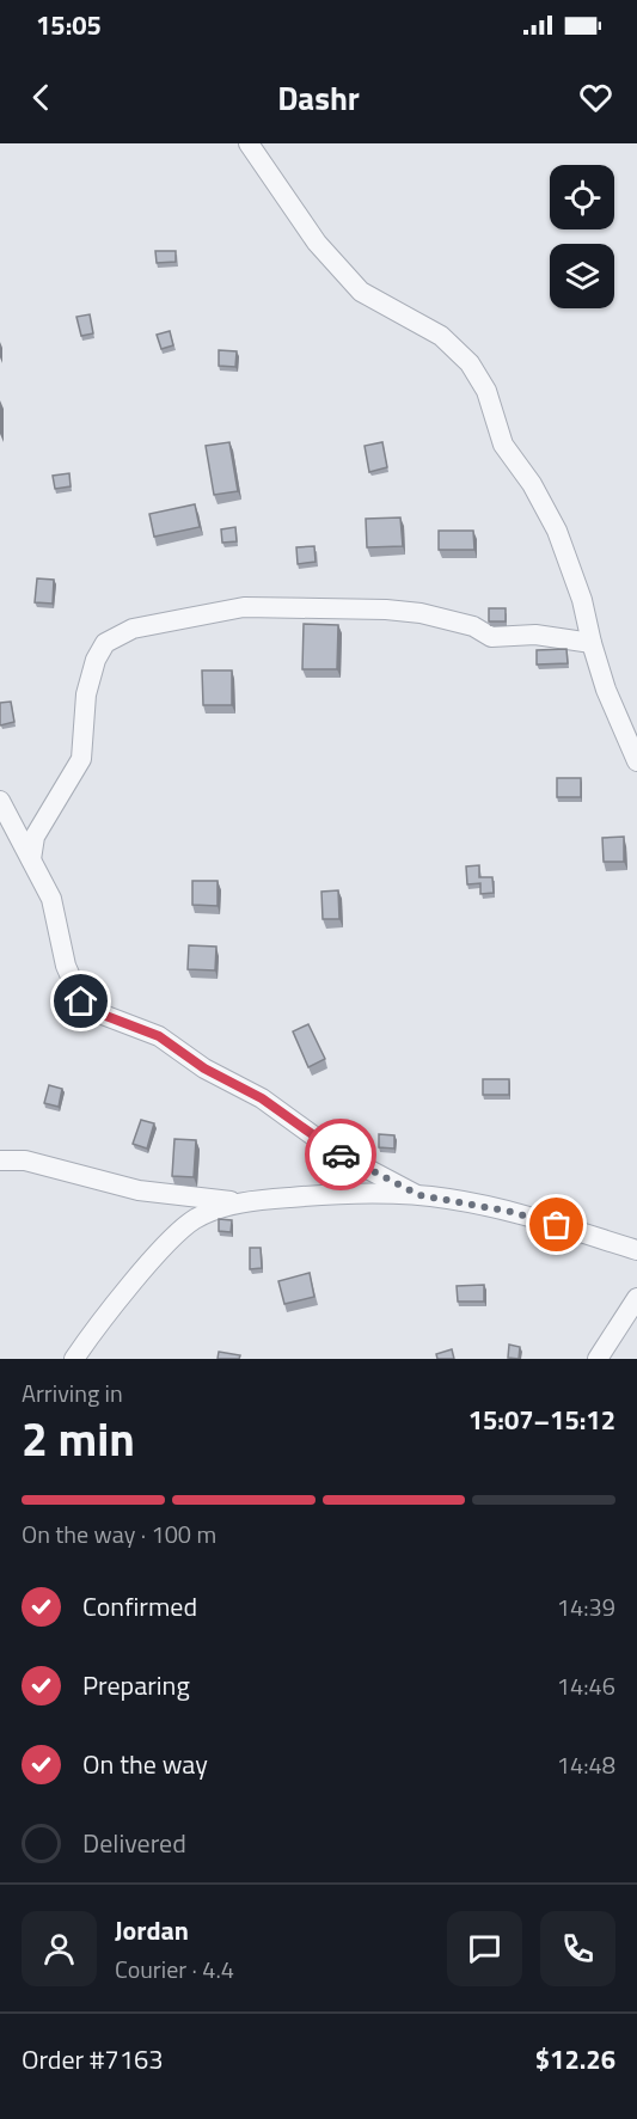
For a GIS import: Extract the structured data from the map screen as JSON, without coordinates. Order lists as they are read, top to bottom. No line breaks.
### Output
{"page":{"status":"15:05","header":"Dashr","heading":["2 min","Arriving in","15:07–15:12"],"panel":["Jordan","Courier · 4.4","Order #7163","$12.26"],"bar":"On the way · 100 m","list":[["Confirmed","14:39"],["Preparing","14:46"],["On the way","14:48"],"Delivered"]}}
